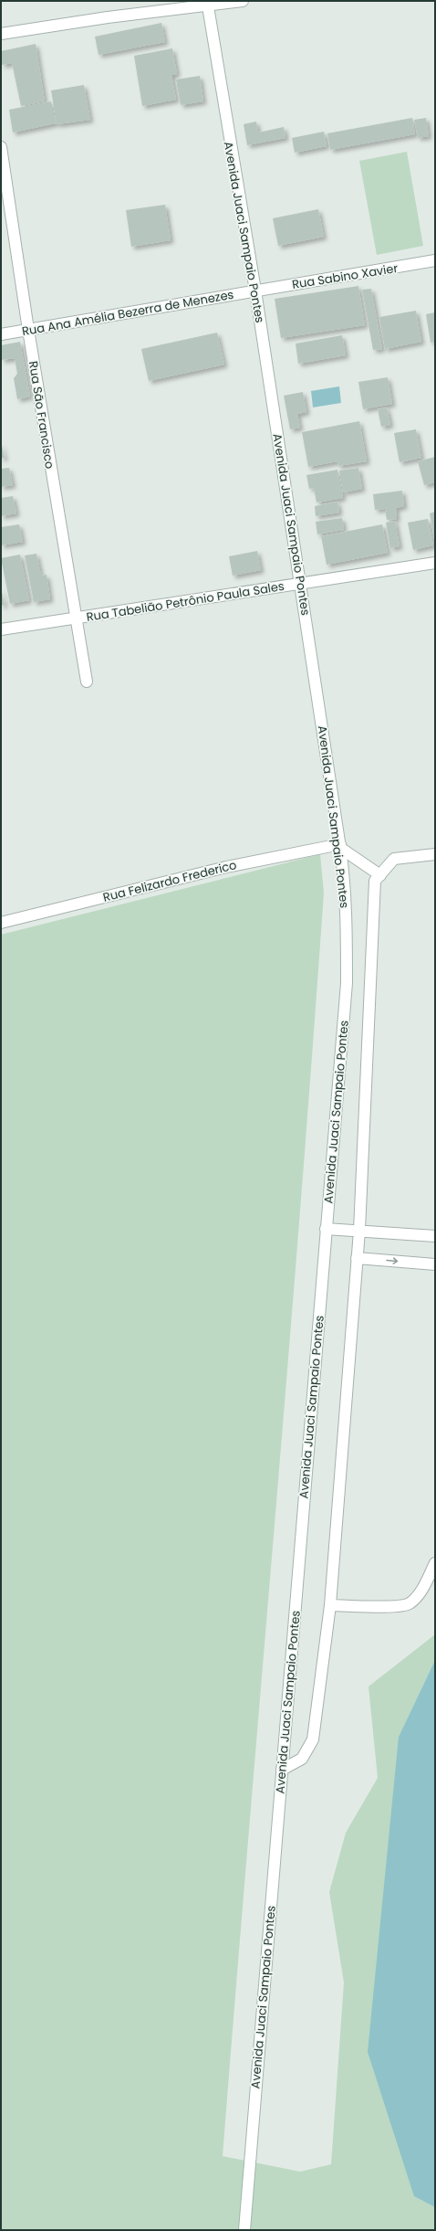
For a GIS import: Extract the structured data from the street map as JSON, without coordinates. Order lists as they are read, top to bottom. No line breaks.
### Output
{"streets":{"street":["Avenida Juaci Sampaio Pontes","Rua Sabino Xavier","Rua Ana Amélia Bezerra de Menezes","Rua São Francisco","Rua Tabelião Petrônio Paula Sales","Rua Felizardo Frederico"]},"crossings":[["Avenida Juaci Sampaio Pontes","Rua Sabino Xavier"],["Avenida Juaci Sampaio Pontes","Rua Ana Amélia Bezerra de Menezes"],["Avenida Juaci Sampaio Pontes","Rua Tabelião Petrônio Paula Sales"],["Avenida Juaci Sampaio Pontes","Rua Felizardo Frederico"],["Rua Sabino Xavier","Rua Ana Amélia Bezerra de Menezes"],["Rua Ana Amélia Bezerra de Menezes","Rua São Francisco"],["Rua São Francisco","Rua Tabelião Petrônio Paula Sales"]]}
